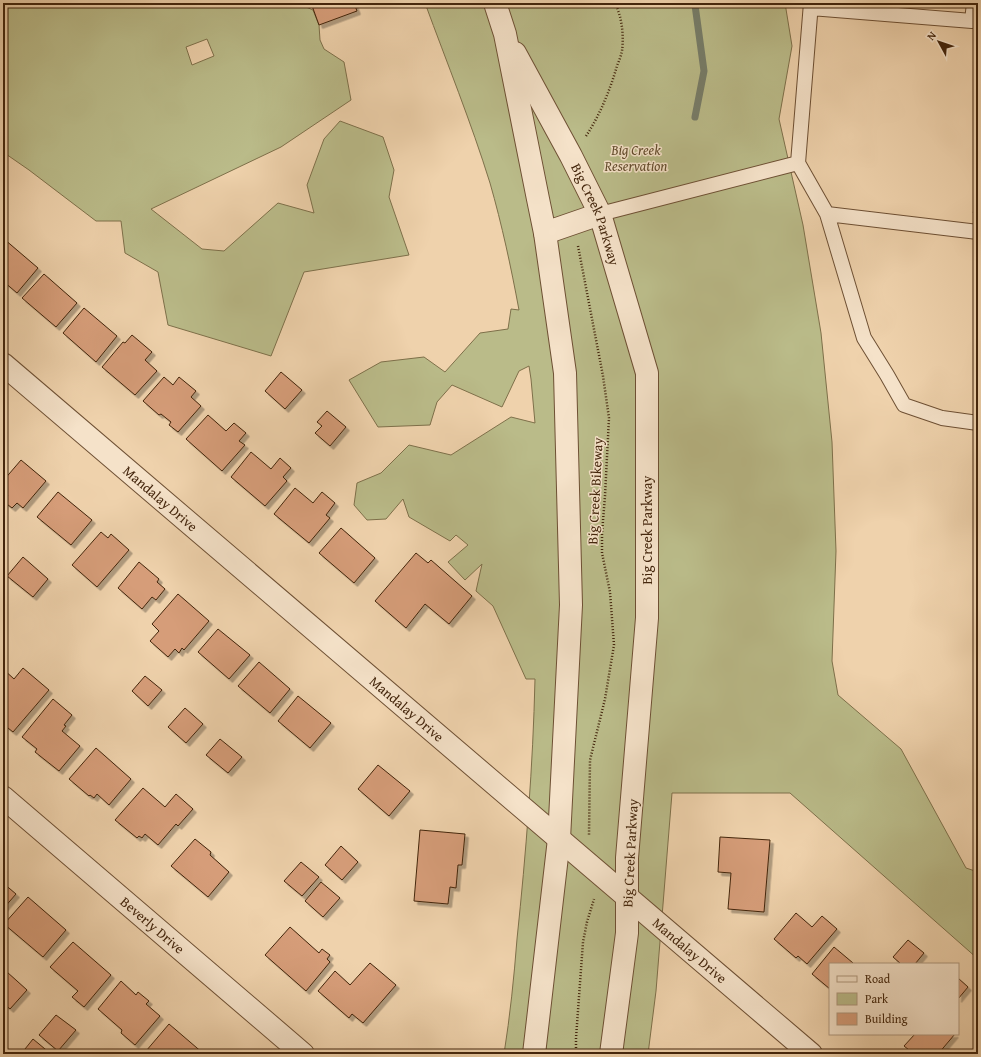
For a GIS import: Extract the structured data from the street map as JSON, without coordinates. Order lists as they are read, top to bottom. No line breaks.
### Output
{"streets":{"street":["Big Creek Parkway","Mandalay Drive","Beverly Drive"],"path":["Big Creek Bikeway"]},"crossings":[["Big Creek Parkway","Mandalay Drive"]],"parks":["Big Creek Reservation"],"legend":["Road","Park","Building"],"north":"top left"}
